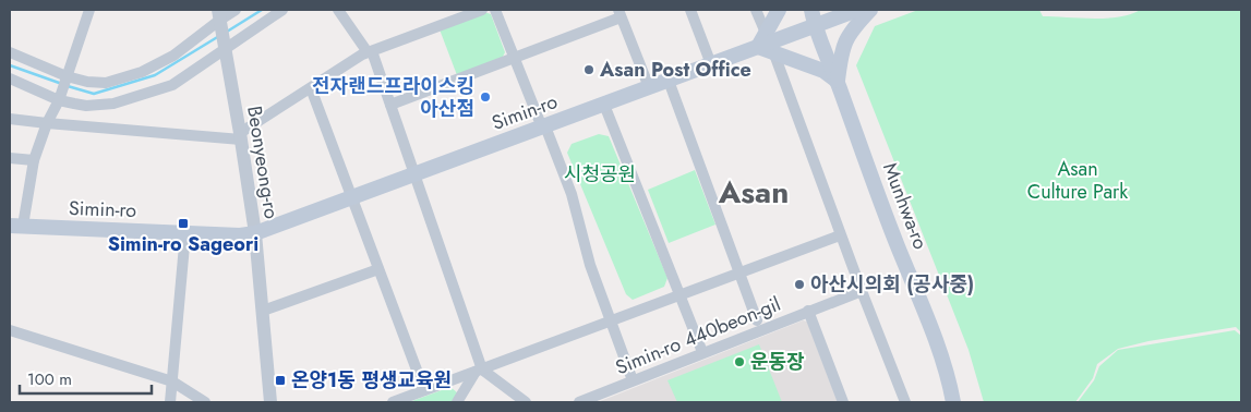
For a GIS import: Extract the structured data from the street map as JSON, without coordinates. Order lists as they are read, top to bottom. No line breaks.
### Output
{"streets":{"main road":["Simin-ro","Munhwa-ro"],"street":["Beonyeong-ro","Simin-ro 440beon-gil"]},"crossings":[["Simin-ro","Beonyeong-ro"],["Simin-ro","Munhwa-ro"]],"districts":["Asan"],"parks":["Asan Culture Park","시청공원"],"places":{"other":["Asan Post Office","전자랜드프라이스킹 아산점","아산시의회 (공사중)","운동장"],"transit":["Simin-ro Sageori","온양1동 평생교육원"]},"scale_bar":"100 m"}
